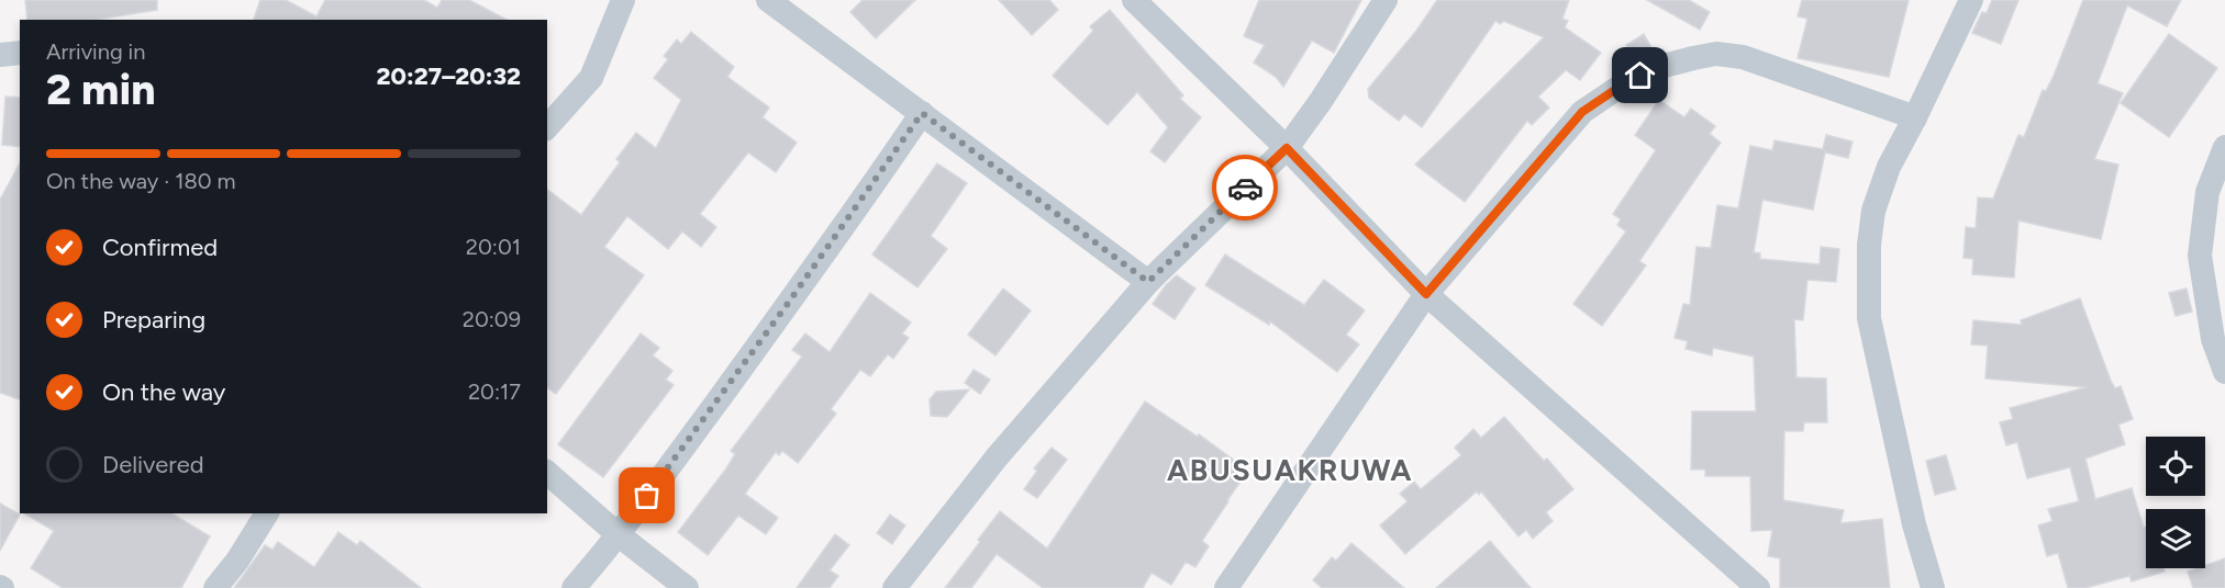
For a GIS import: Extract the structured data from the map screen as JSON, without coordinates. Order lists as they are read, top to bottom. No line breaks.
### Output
{"districts":["ABUSUAKRUWA"],"page":{"heading":["2 min","Arriving in","20:27–20:32"],"bar":"On the way · 180 m","list":[["Confirmed","20:01"],["Preparing","20:09"],["On the way","20:17"],"Delivered"]}}
